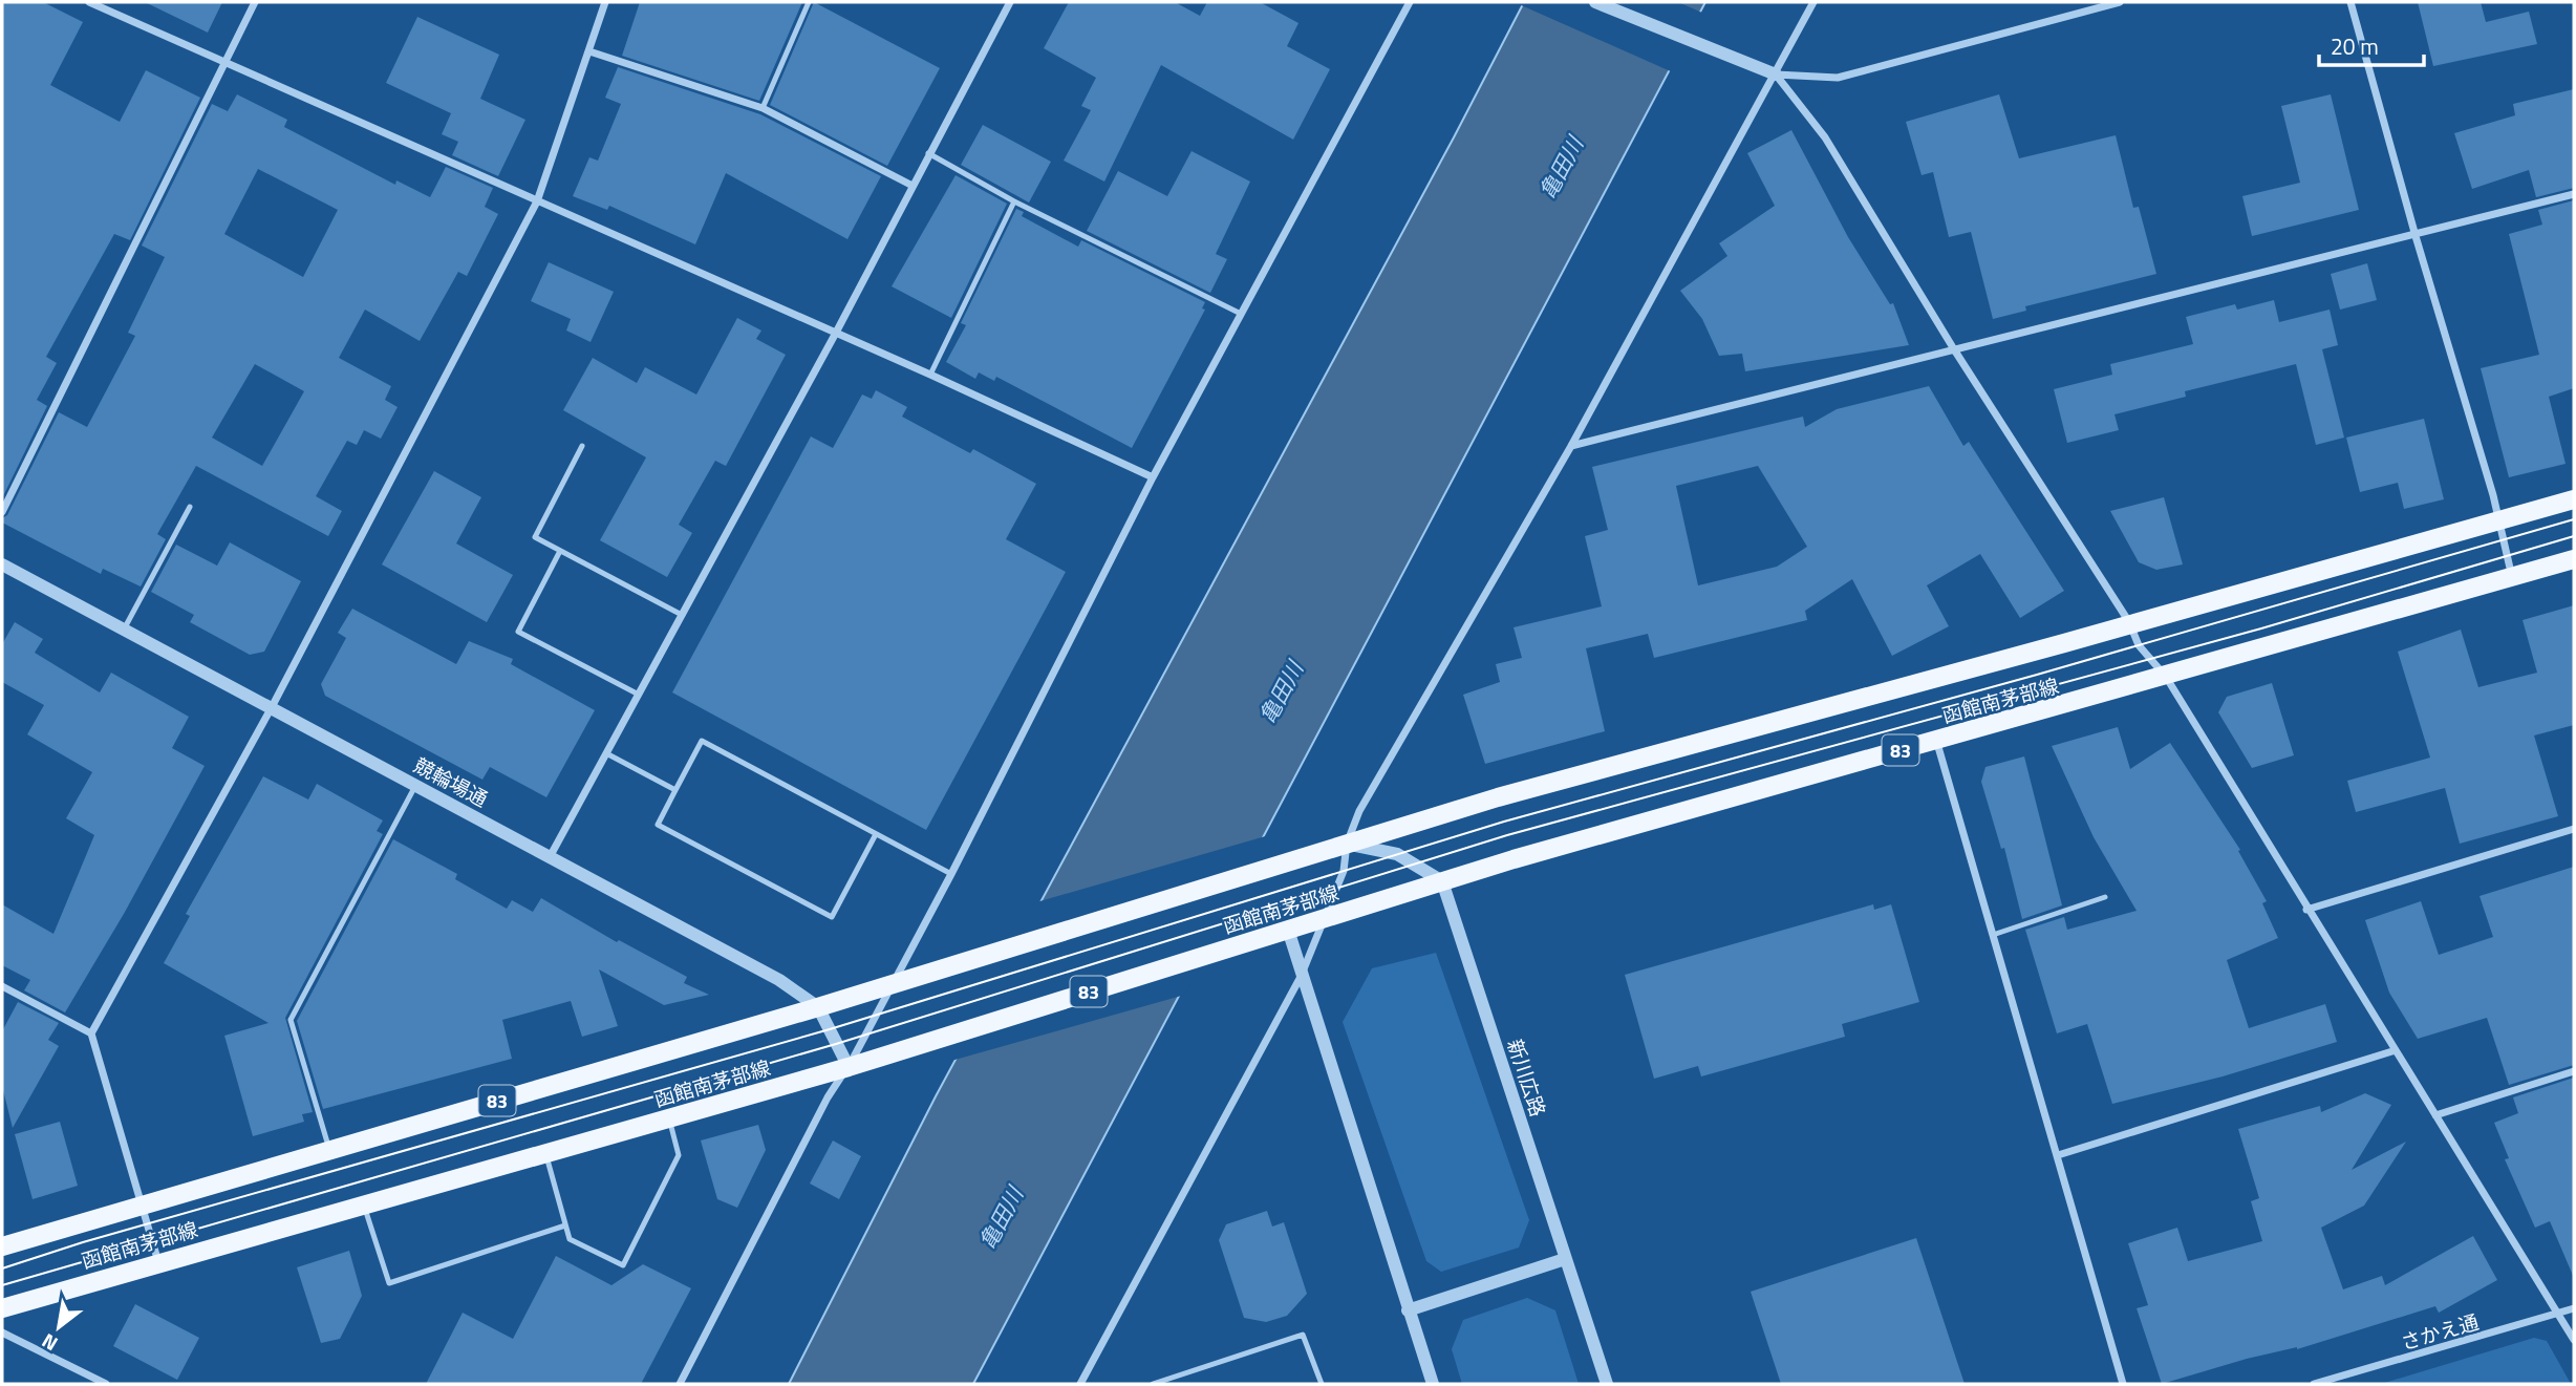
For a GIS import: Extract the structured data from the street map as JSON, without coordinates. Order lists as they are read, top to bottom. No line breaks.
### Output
{"streets":{"main road":["函館南茅部線","83"],"street":["競輪場通","新川広路","さかえ通"]},"crossings":[["函館南茅部線","83"],["函館南茅部線","競輪場通"],["函館南茅部線","新川広路"],["83","競輪場通"]],"water":["亀田川"],"scale_bar":"20 m","north":"bottom left"}
